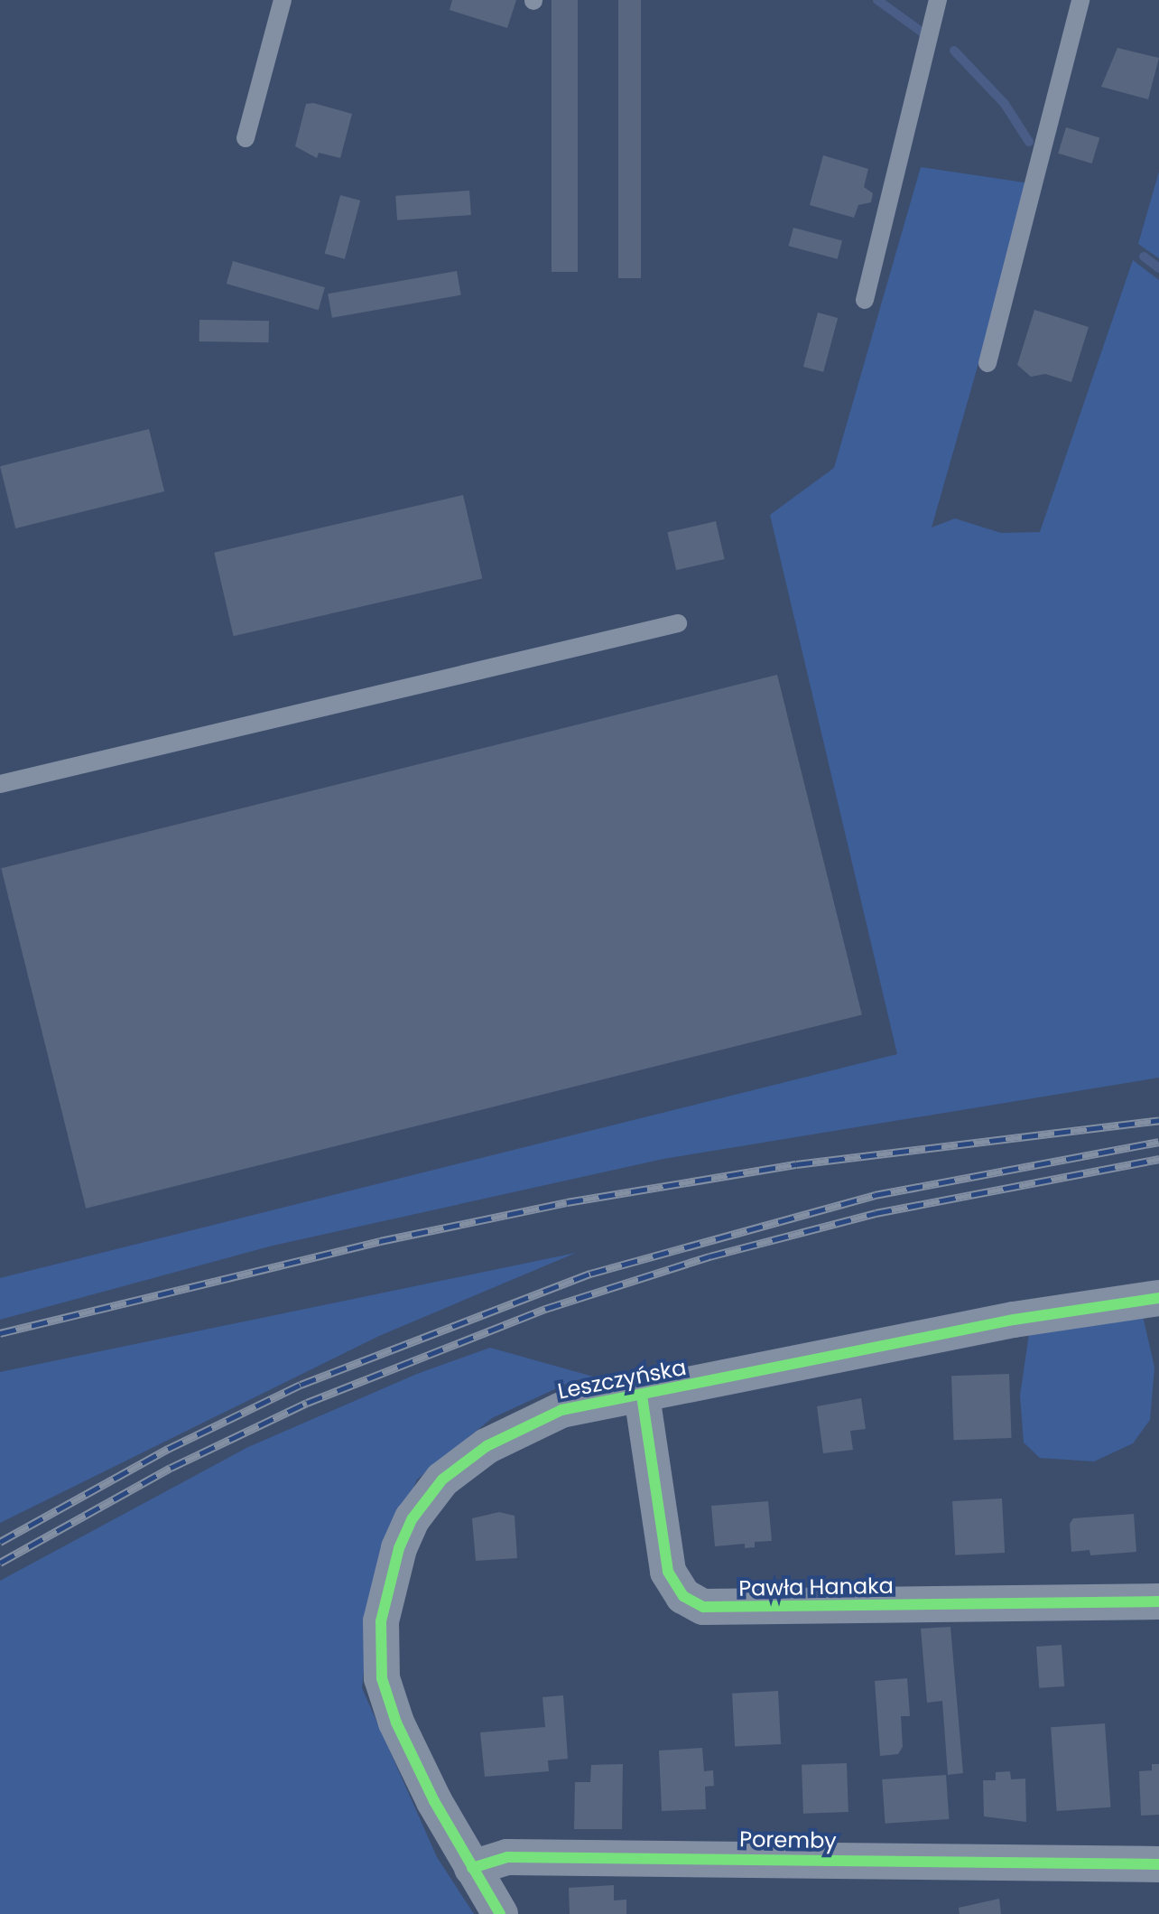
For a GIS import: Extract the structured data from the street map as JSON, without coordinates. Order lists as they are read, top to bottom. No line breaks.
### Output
{"streets":{"street":["Leszczyńska","Pawła Hanaka","Poremby"]},"crossings":[["Leszczyńska","Pawła Hanaka"],["Leszczyńska","Poremby"]]}
